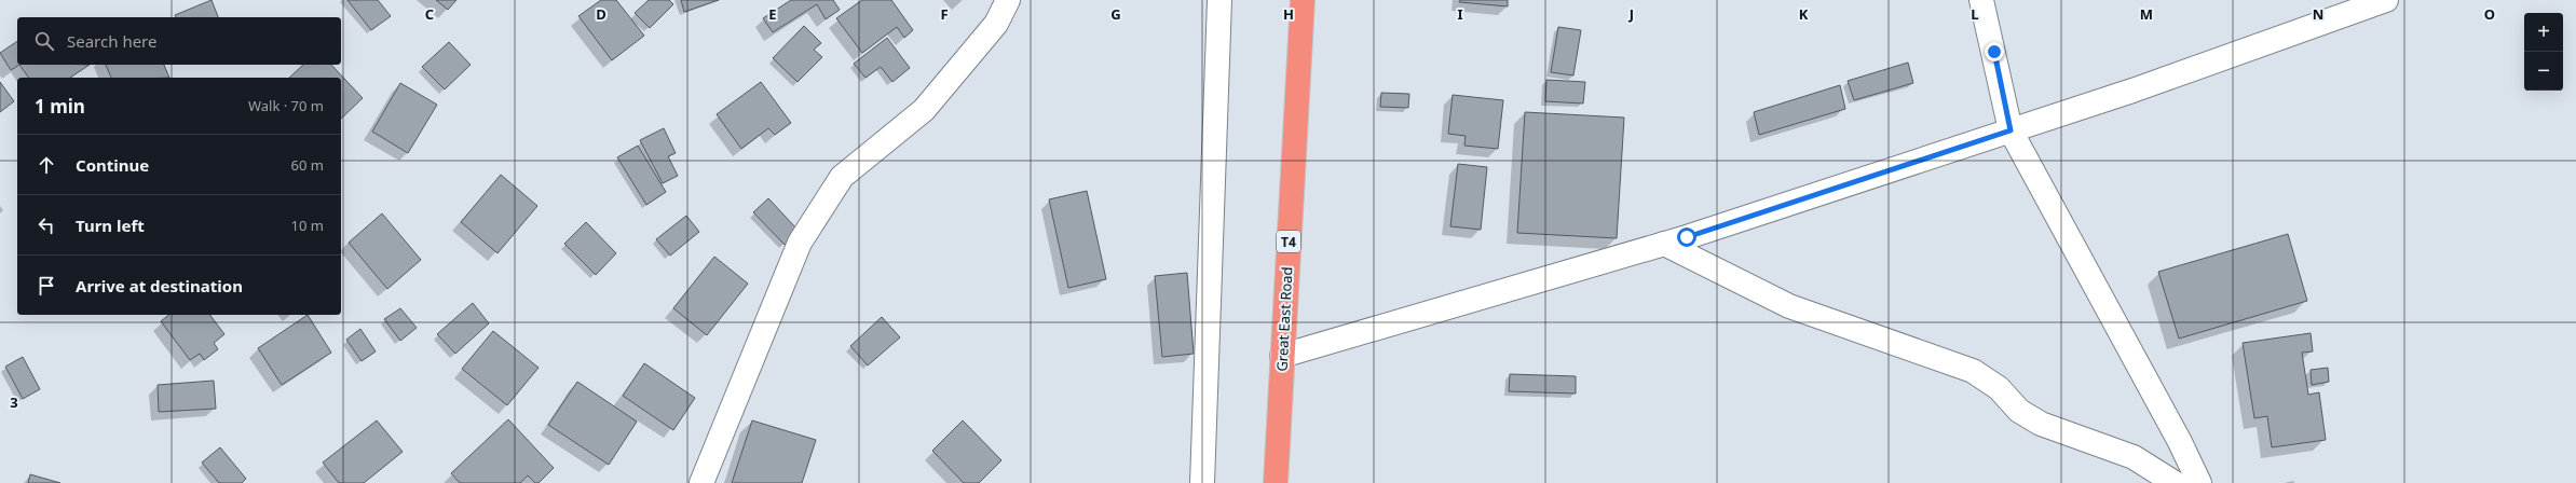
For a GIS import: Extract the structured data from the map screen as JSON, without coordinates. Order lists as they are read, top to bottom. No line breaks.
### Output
{"streets":{"highway":["T4","Great East Road"]},"page":{"map_buttons":["+","−"],"search":"Search here","heading":["1 min","Walk · 70 m"],"list":[["Continue","60 m"],["Turn left","10 m"],"Arrive at destination"]},"grid":{"columns":["C","D","E","F","G","H","I","J","K","L","M","N","O"],"rows":["3"]}}
